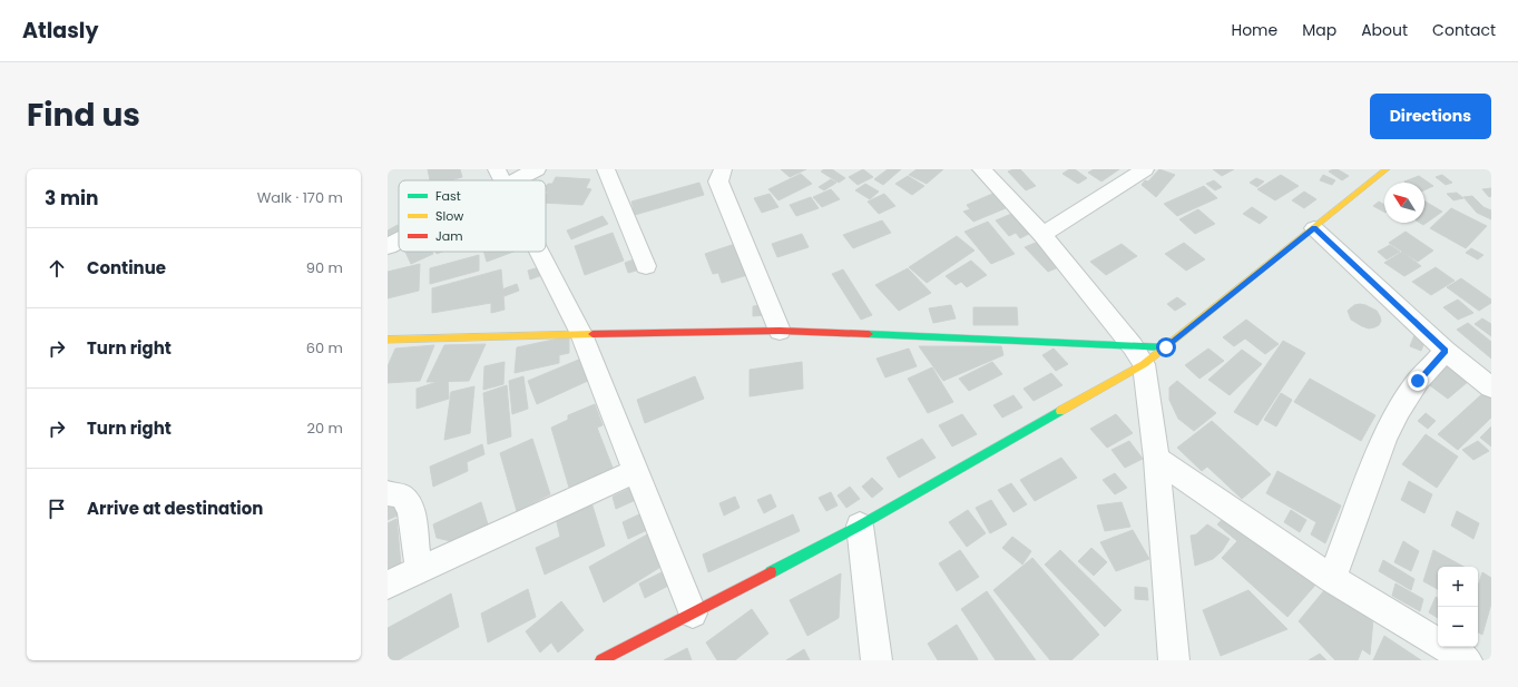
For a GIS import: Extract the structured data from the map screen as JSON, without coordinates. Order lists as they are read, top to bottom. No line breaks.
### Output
{"legend":["Fast","Slow","Jam"],"north":"top left","page":{"header":"Atlasly","nav":["Home","Map","About","Contact"],"title":"Find us","buttons":"Directions","heading":["3 min","Walk · 170 m"],"list":[["Continue","90 m"],["Turn right","60 m"],["Turn right","20 m"],"Arrive at destination"],"map_buttons":["+","−"]}}
